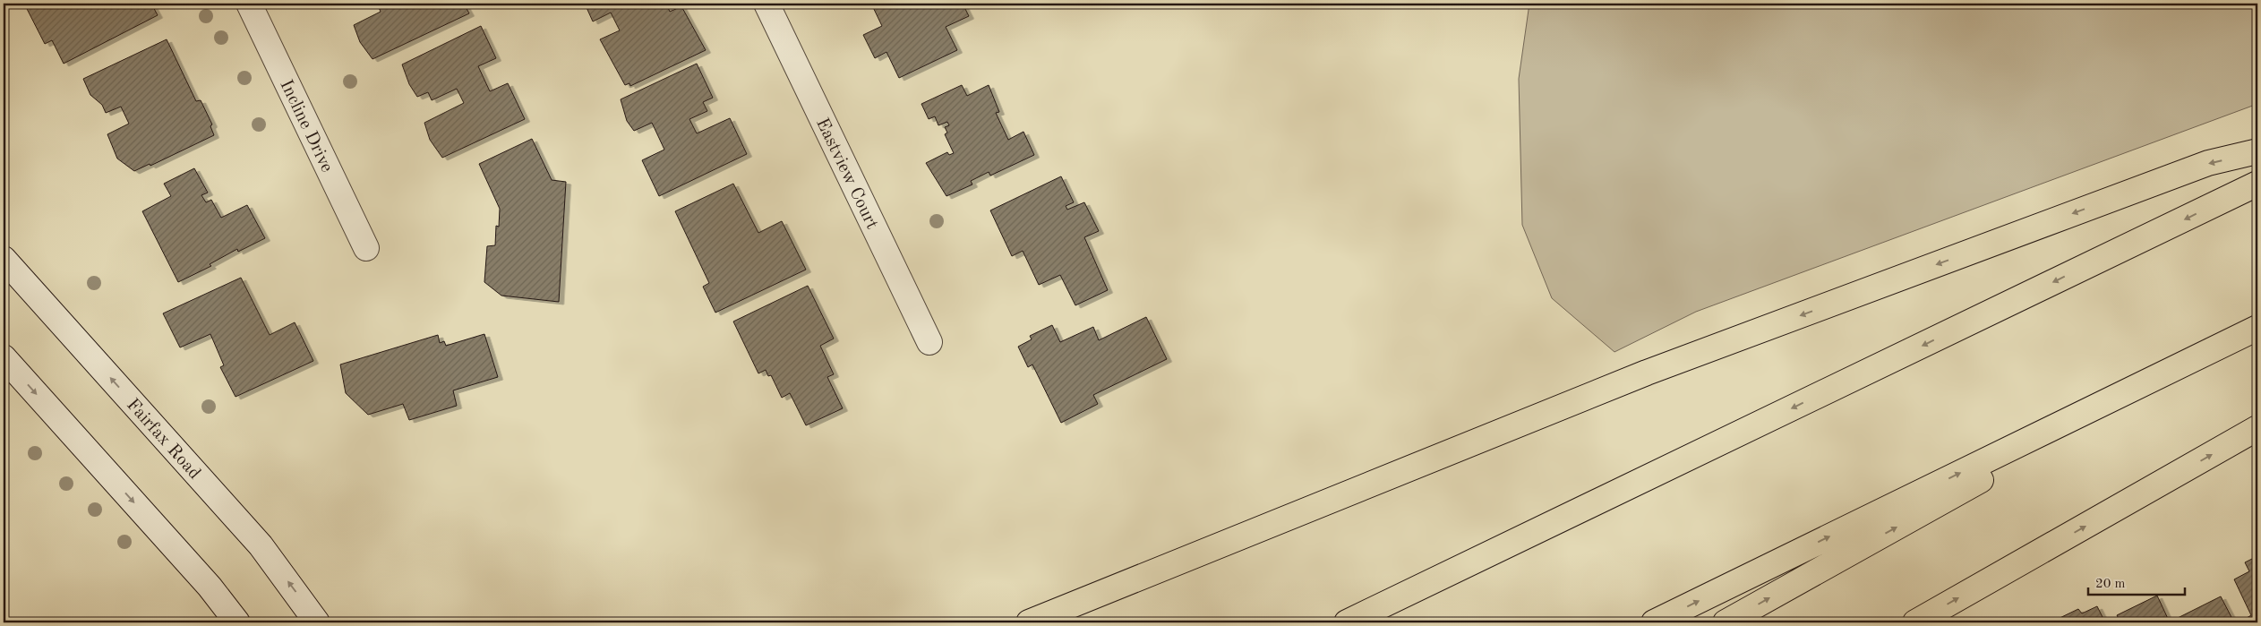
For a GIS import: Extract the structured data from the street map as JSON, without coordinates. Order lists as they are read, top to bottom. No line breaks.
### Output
{"streets":{"main road":["Incline Drive","Eastview Court","Fairfax Road"]},"scale_bar":"20 m"}
